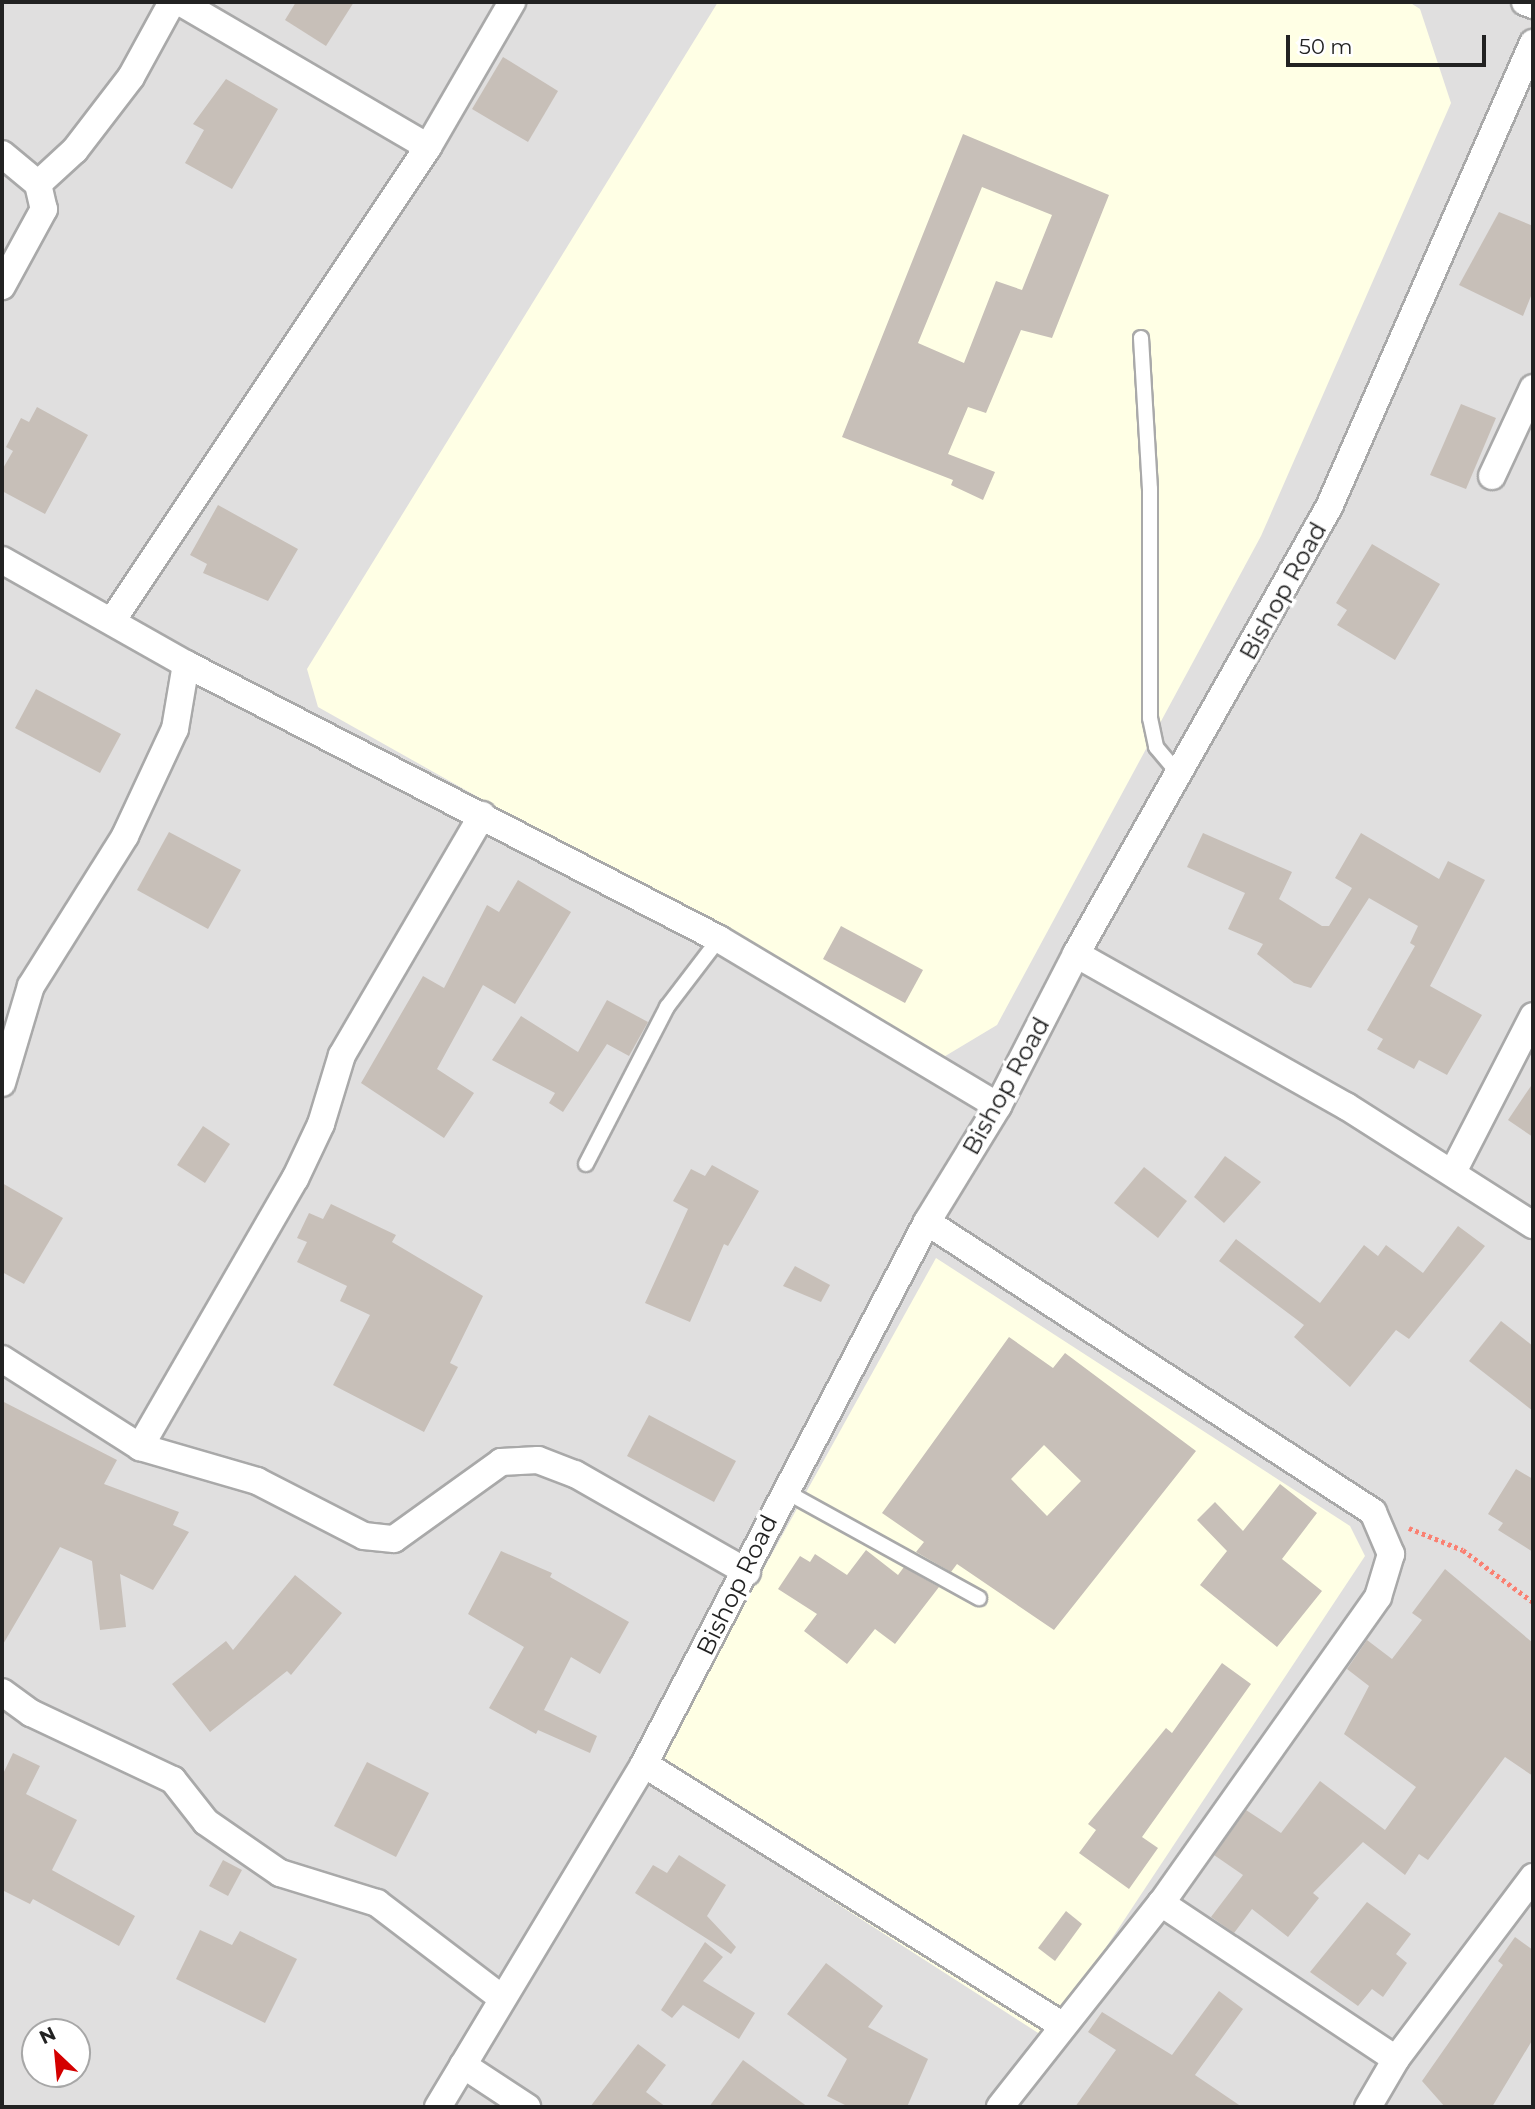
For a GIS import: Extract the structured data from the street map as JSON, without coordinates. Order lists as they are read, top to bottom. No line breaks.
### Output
{"streets":{"street":["Bishop Road"]},"scale_bar":"50 m","north":"top left"}
